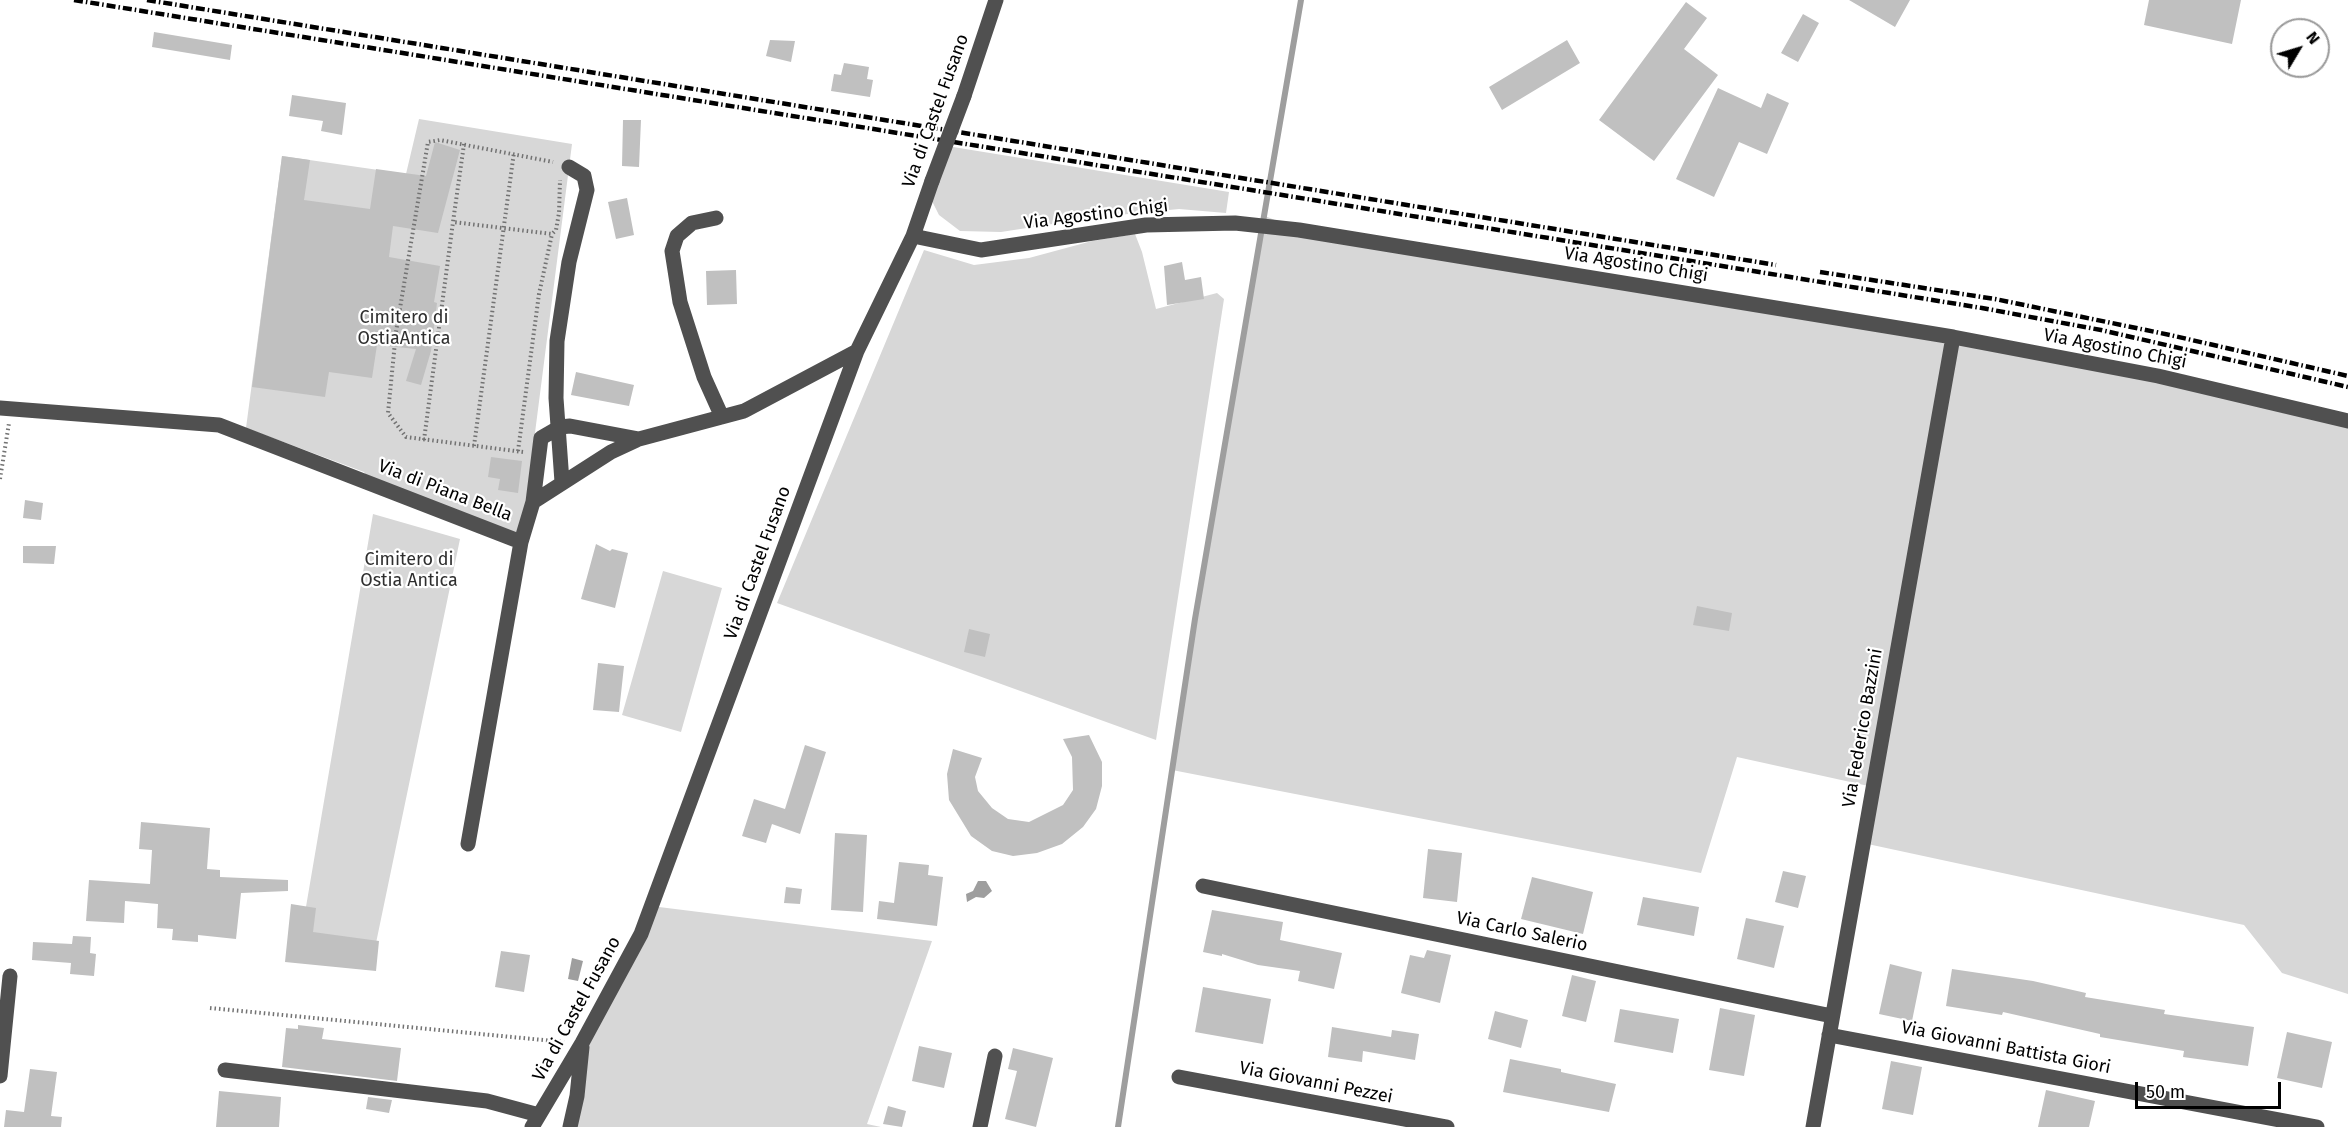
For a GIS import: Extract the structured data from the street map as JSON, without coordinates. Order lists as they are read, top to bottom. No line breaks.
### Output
{"streets":{"street":["Via di Castel Fusano","Via Agostino Chigi","Via di Piana Bella","Via Federico Bazzini","Via Carlo Salerio","Via Giovanni Battista Giori","Via Giovanni Pezzei"]},"crossings":[["Via di Castel Fusano","Via Agostino Chigi"],["Via di Castel Fusano","Via di Piana Bella"],["Via Agostino Chigi","Via Federico Bazzini"],["Via Federico Bazzini","Via Carlo Salerio"],["Via Federico Bazzini","Via Giovanni Battista Giori"]],"parks":["Cimitero di OstiaAntica","Cimitero di Ostia Antica"],"scale_bar":"50 m","north":"top right"}
